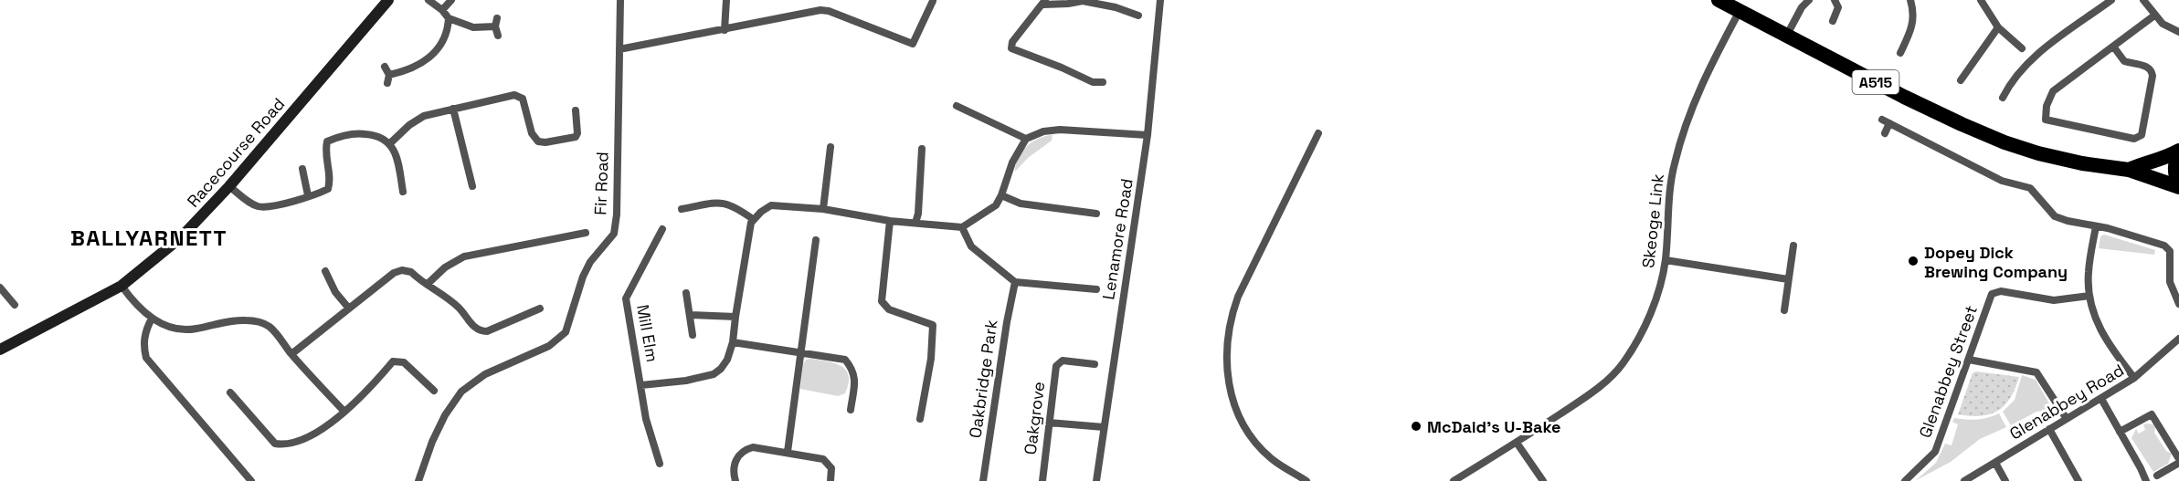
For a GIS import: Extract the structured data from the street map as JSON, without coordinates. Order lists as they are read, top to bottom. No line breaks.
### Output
{"streets":{"highway":["A515"],"street":["Racecourse Road","Fir Road","Skeoge Link","Lenamore Road","Mill Elm","Glenabbey Street","Oakbridge Park","Glenabbey Road","Oakgrove"]},"crossings":[["A515","Skeoge Link"]],"districts":["BALLYARNETT"],"places":["Dopey Dick Brewing Company","McDaid's U-Bake"]}
